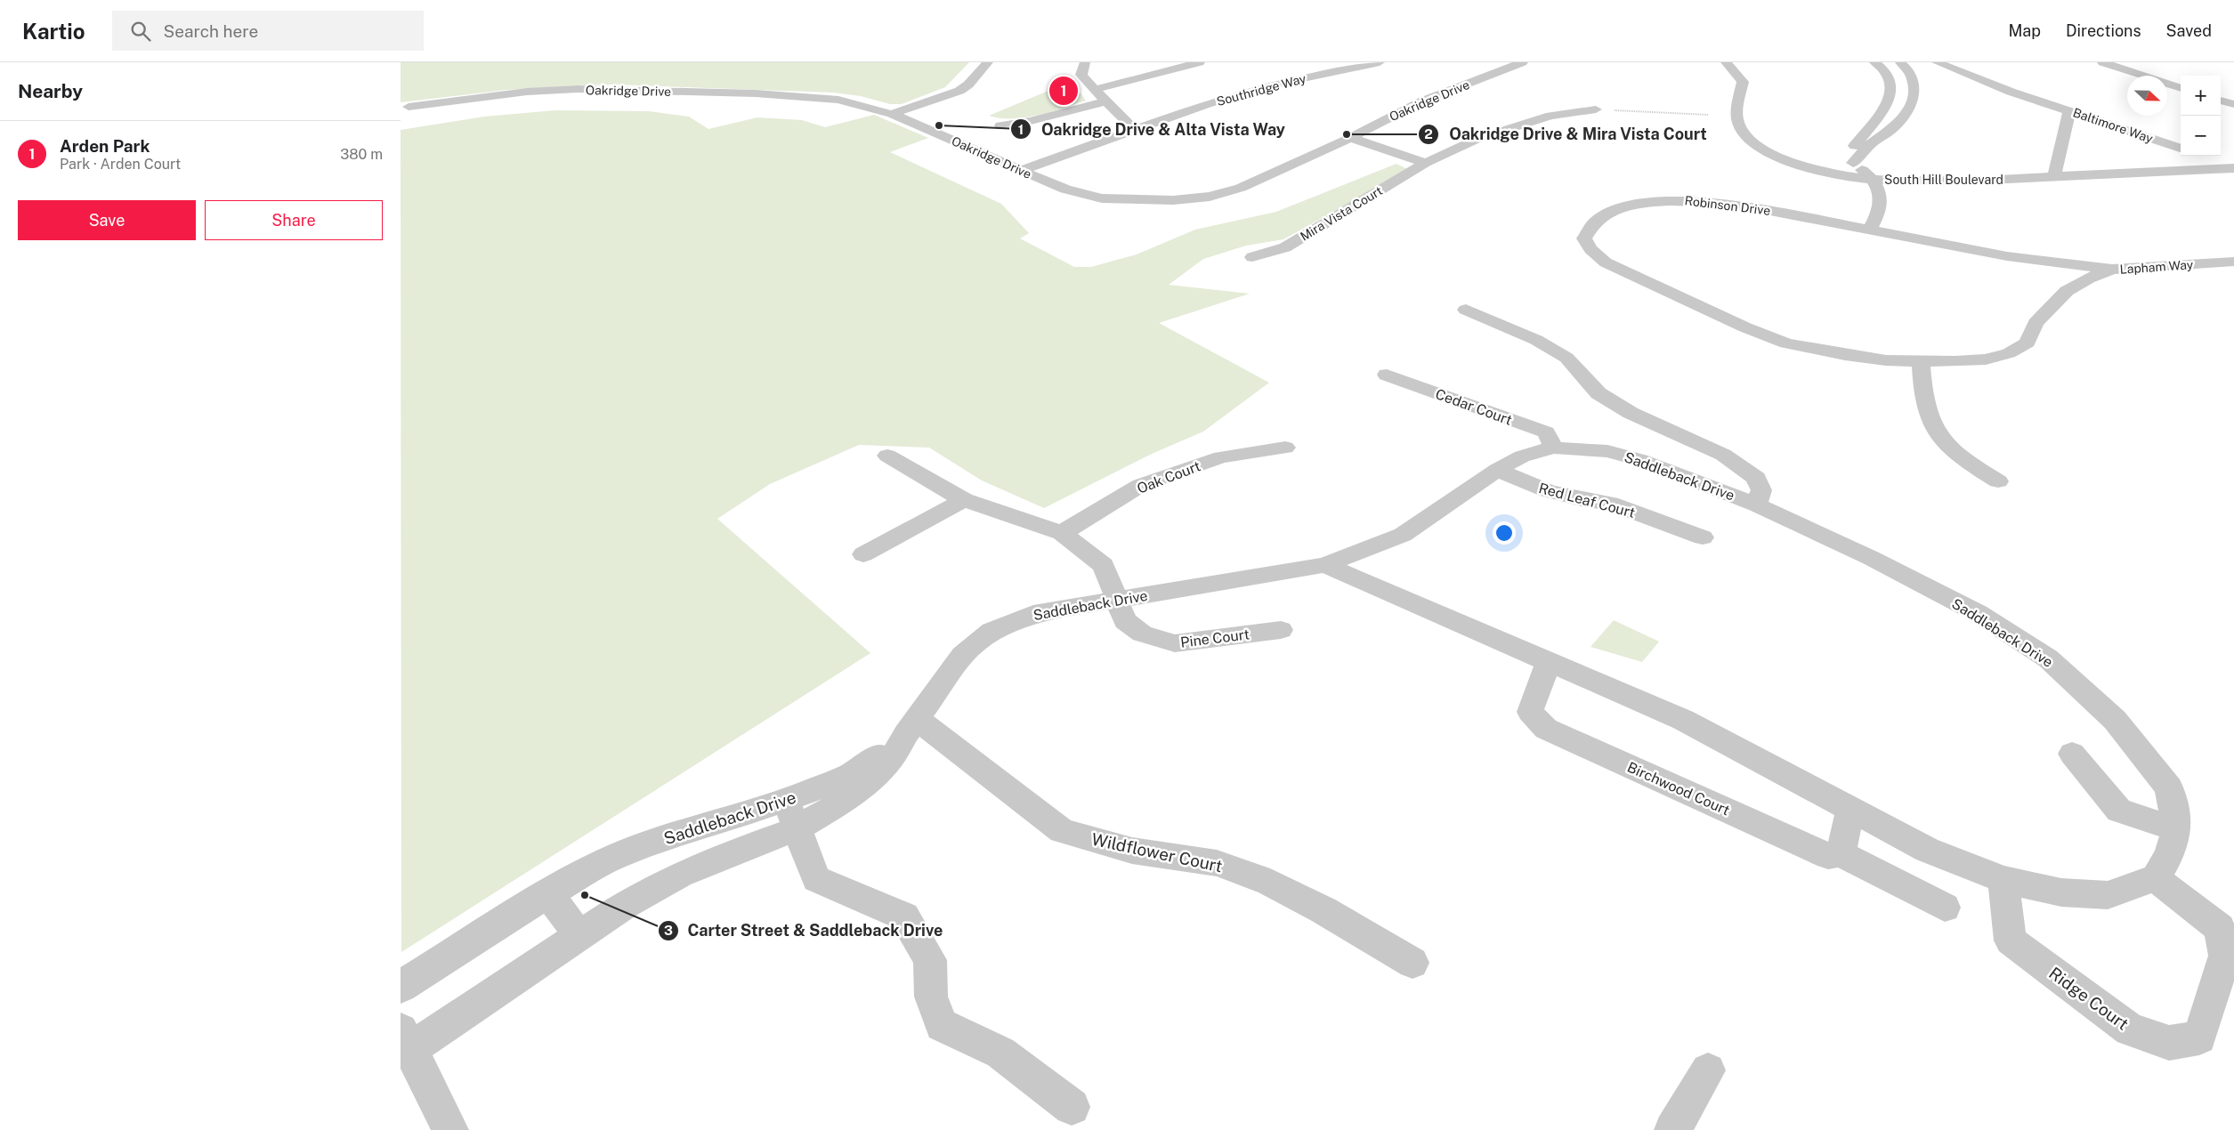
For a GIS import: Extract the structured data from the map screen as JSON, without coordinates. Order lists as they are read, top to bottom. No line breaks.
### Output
{"streets":{"street":["Southridge Way","Oakridge Drive","Baltimore Way","South Hill Boulevard","Robinson Drive","Mira Vista Court","Lapham Way","Cedar Court","Saddleback Drive","Oak Court","Red Leaf Court","Pine Court","Birchwood Court","Wildflower Court","Ridge Court"]},"crossings":[["Southridge Way","Oakridge Drive"],["Robinson Drive","Lapham Way"],["Cedar Court","Saddleback Drive"],["Saddleback Drive","Red Leaf Court"],["Saddleback Drive","Pine Court"],["Saddleback Drive","Wildflower Court"],["Saddleback Drive","Ridge Court"]],"places":["Oakridge Drive & Alta Vista Way","Oakridge Drive & Mira Vista Court","Carter Street & Saddleback Drive"],"north":"right","page":{"header":"Kartio","search":"Search here","nav":["Map","Directions","Saved"],"heading":"Nearby","pins":"1","map_buttons":["+","−"],"list":[{"mark":"1","name":"Arden Park","note":"Park · Arden Court","value":"380 m"}],"buttons":["Save","Share"]}}
